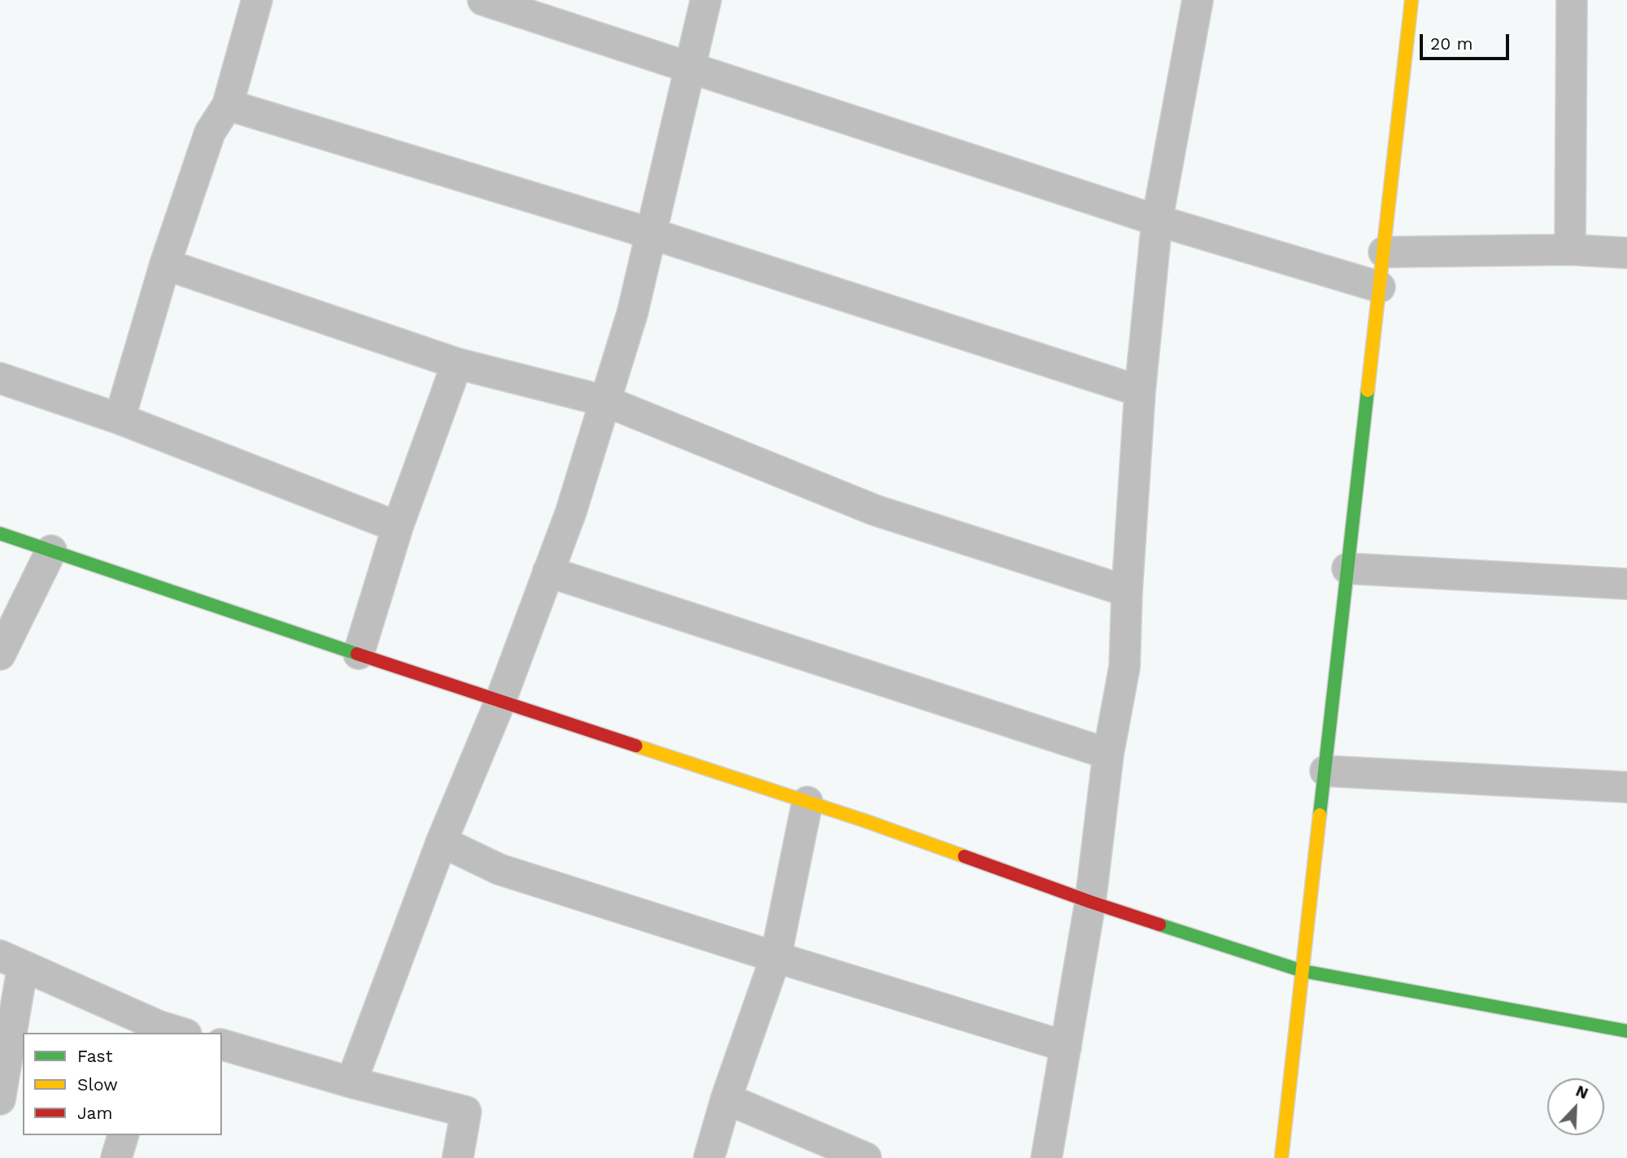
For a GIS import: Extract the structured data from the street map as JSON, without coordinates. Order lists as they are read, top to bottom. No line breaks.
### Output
{"legend":["Fast","Slow","Jam"],"scale_bar":"20 m","north":"top right"}
